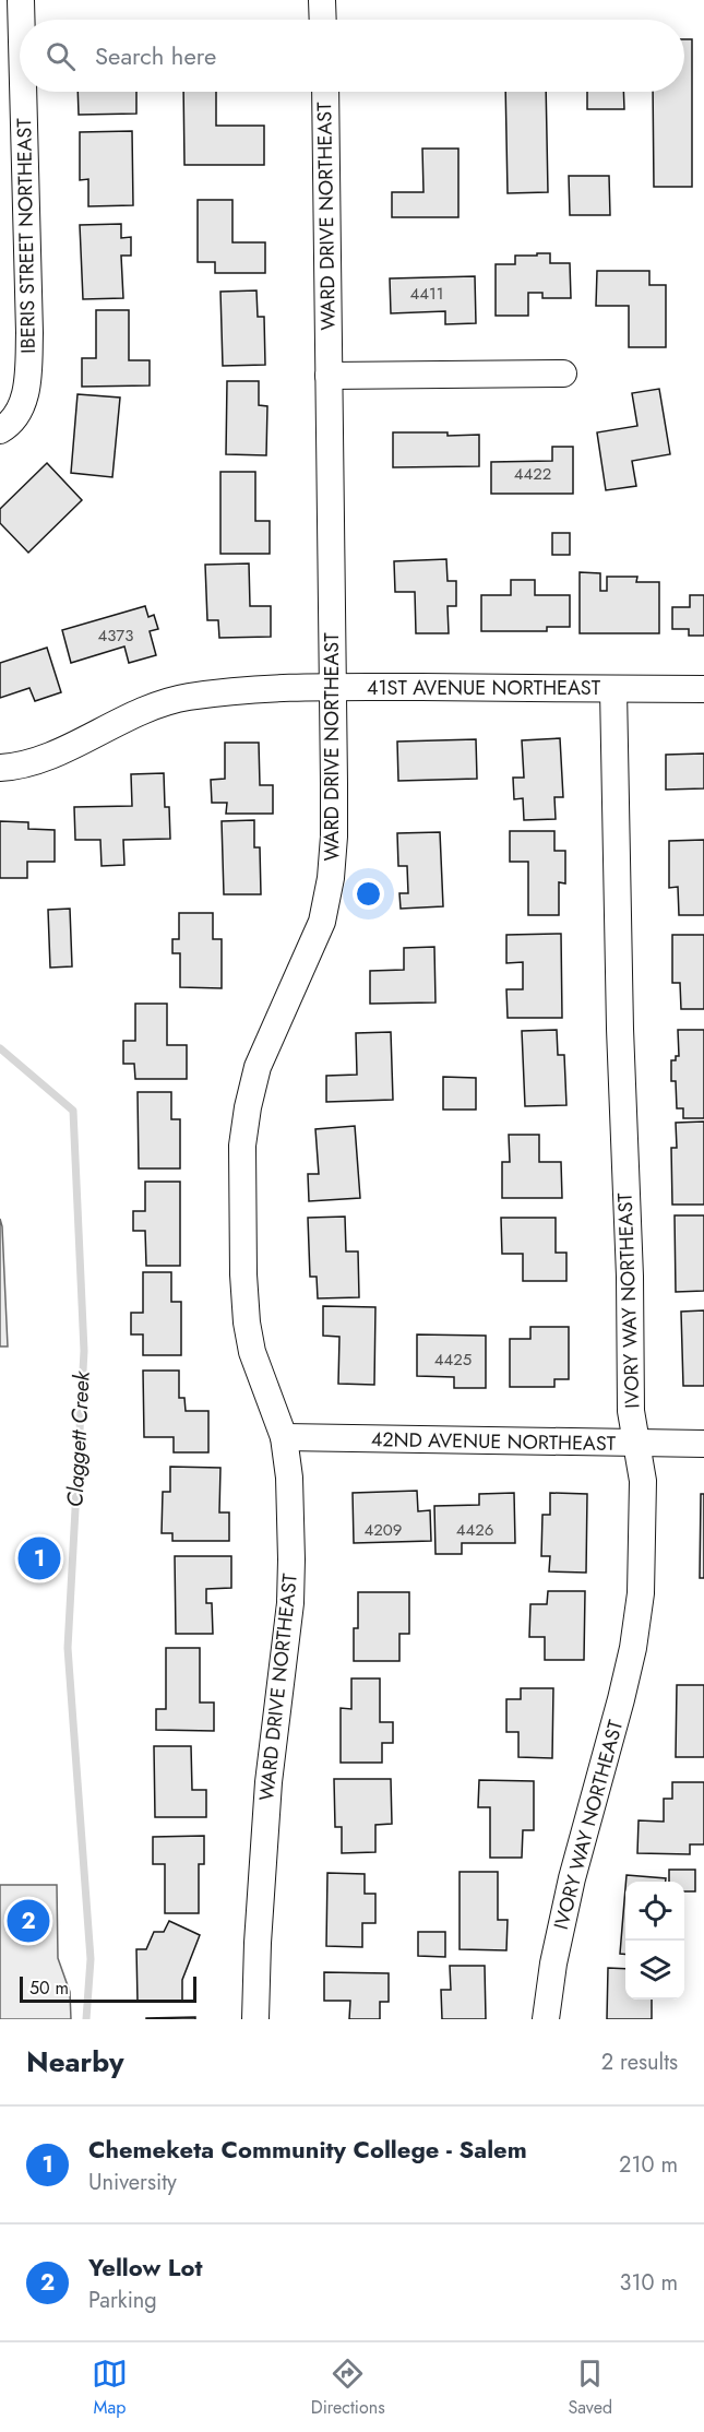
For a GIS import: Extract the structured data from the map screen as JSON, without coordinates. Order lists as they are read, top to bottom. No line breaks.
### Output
{"streets":{"street":["WARD DRIVE NORTHEAST","IBERIS STREET NORTHEAST","41ST AVENUE NORTHEAST","IVORY WAY NORTHEAST","42ND AVENUE NORTHEAST"]},"crossings":[["WARD DRIVE NORTHEAST","41ST AVENUE NORTHEAST"],["WARD DRIVE NORTHEAST","42ND AVENUE NORTHEAST"],["41ST AVENUE NORTHEAST","IVORY WAY NORTHEAST"],["IVORY WAY NORTHEAST","42ND AVENUE NORTHEAST"]],"water":["Claggett Creek"],"house_numbers":["4411","4422","4373","4425","4209","4426"],"scale_bar":"50 m","page":{"search":"Search here","pins":["1","2"],"scale":"50 m","heading":["Nearby","2 results"],"list":[{"mark":"1","name":"Chemeketa Community College - Salem","note":"University","value":"210 m"},{"mark":"2","name":"Yellow Lot","note":"Parking","value":"310 m"}],"nav":["Map","Directions","Saved"]}}
